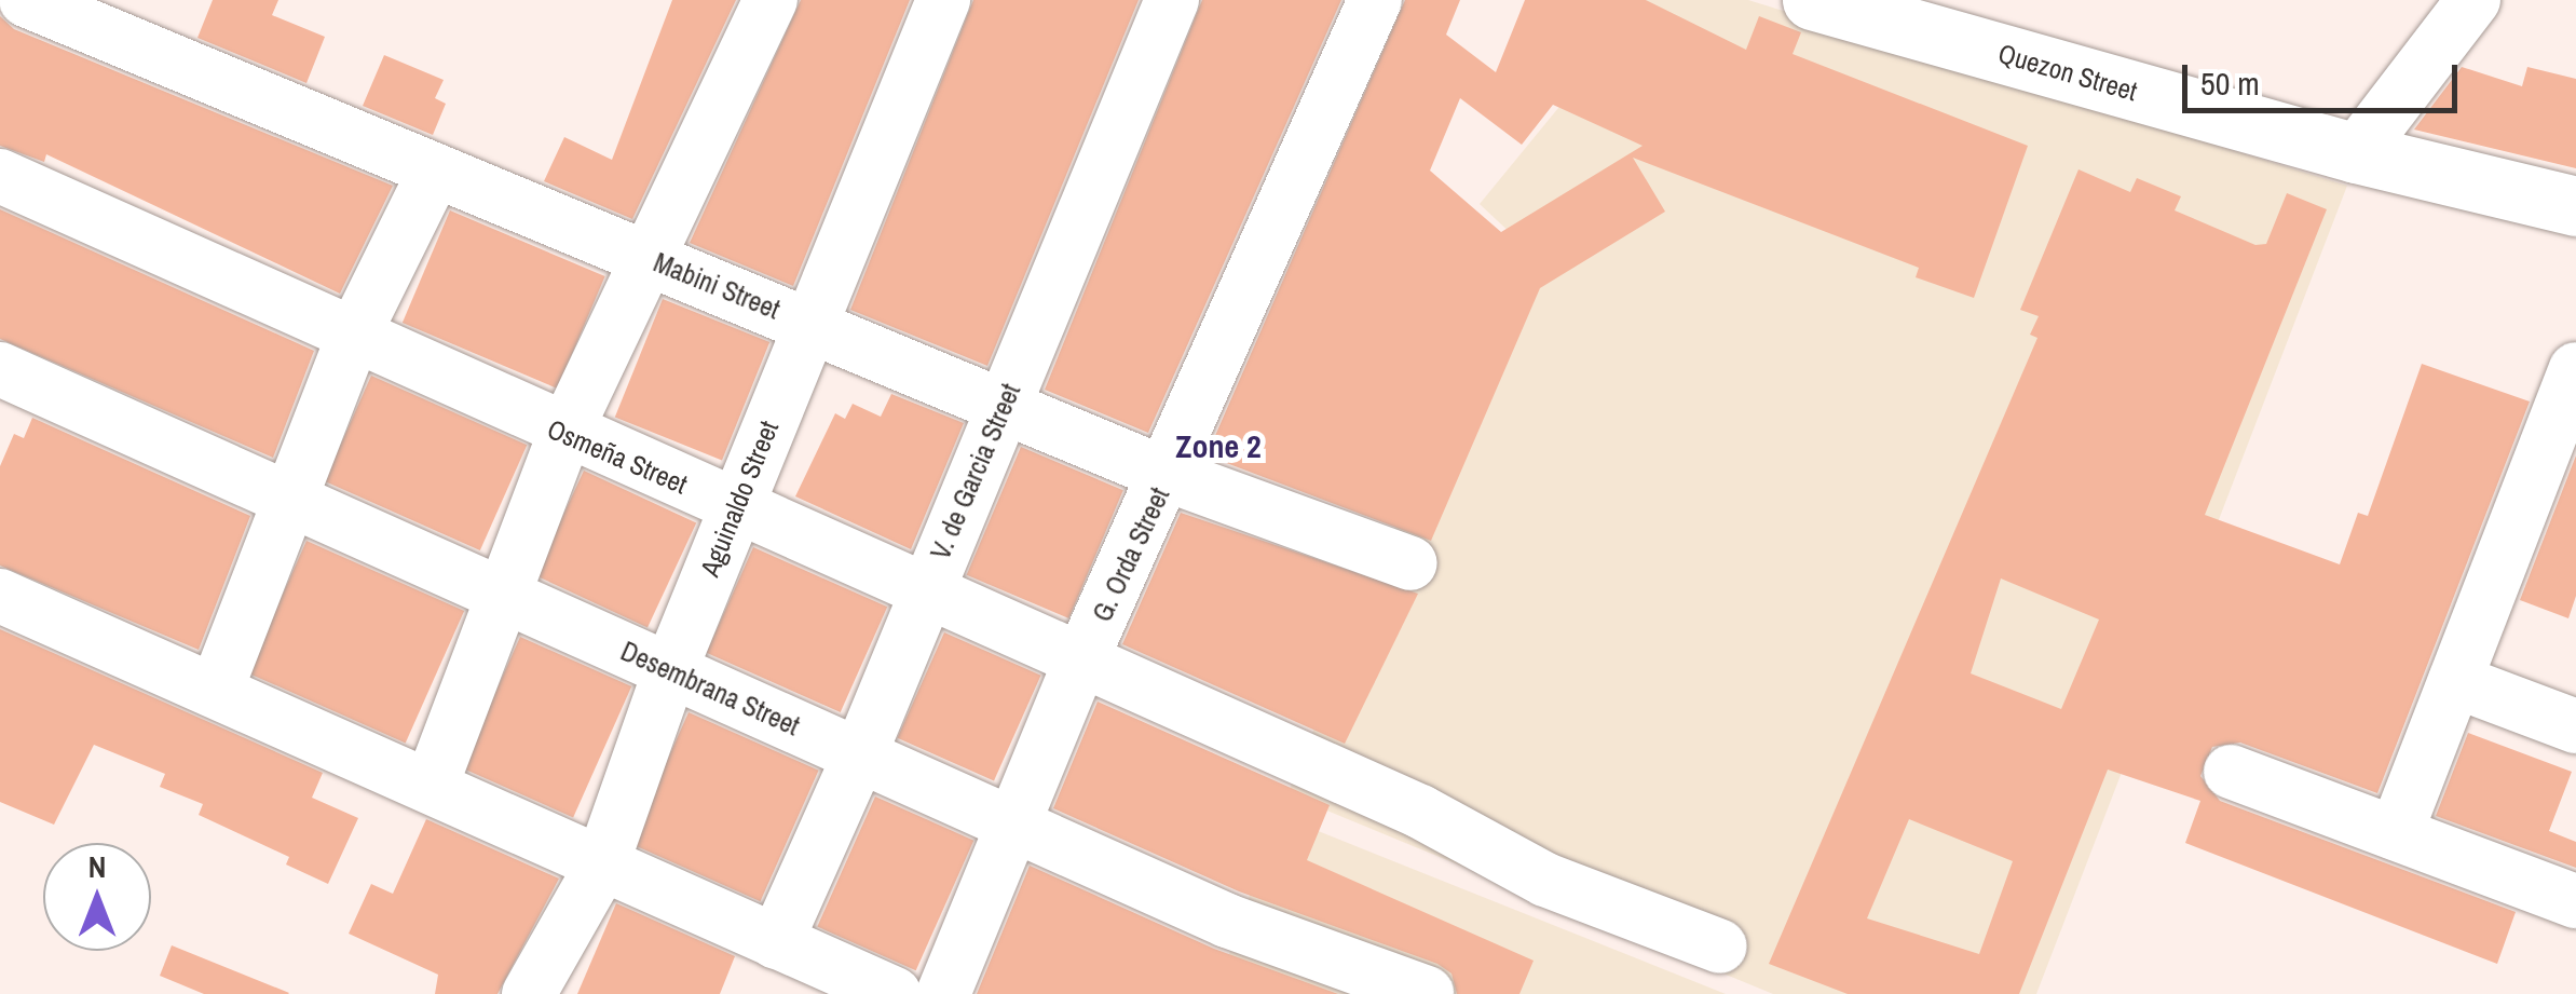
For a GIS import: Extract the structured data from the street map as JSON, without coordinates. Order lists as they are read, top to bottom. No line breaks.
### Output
{"streets":{"main road":["Quezon Street"],"street":["Mabini Street","Osmeña Street","V. de Garcia Street","Aguinaldo Street","G. Orda Street","Desembrana Street"]},"crossings":[["Mabini Street","V. de Garcia Street"],["Mabini Street","Aguinaldo Street"],["Mabini Street","G. Orda Street"],["Osmeña Street","V. de Garcia Street"],["Osmeña Street","Aguinaldo Street"],["Osmeña Street","G. Orda Street"],["V. de Garcia Street","Desembrana Street"],["Aguinaldo Street","Desembrana Street"],["G. Orda Street","Desembrana Street"]],"districts":["Zone 2"],"scale_bar":"50 m","north":"top"}
